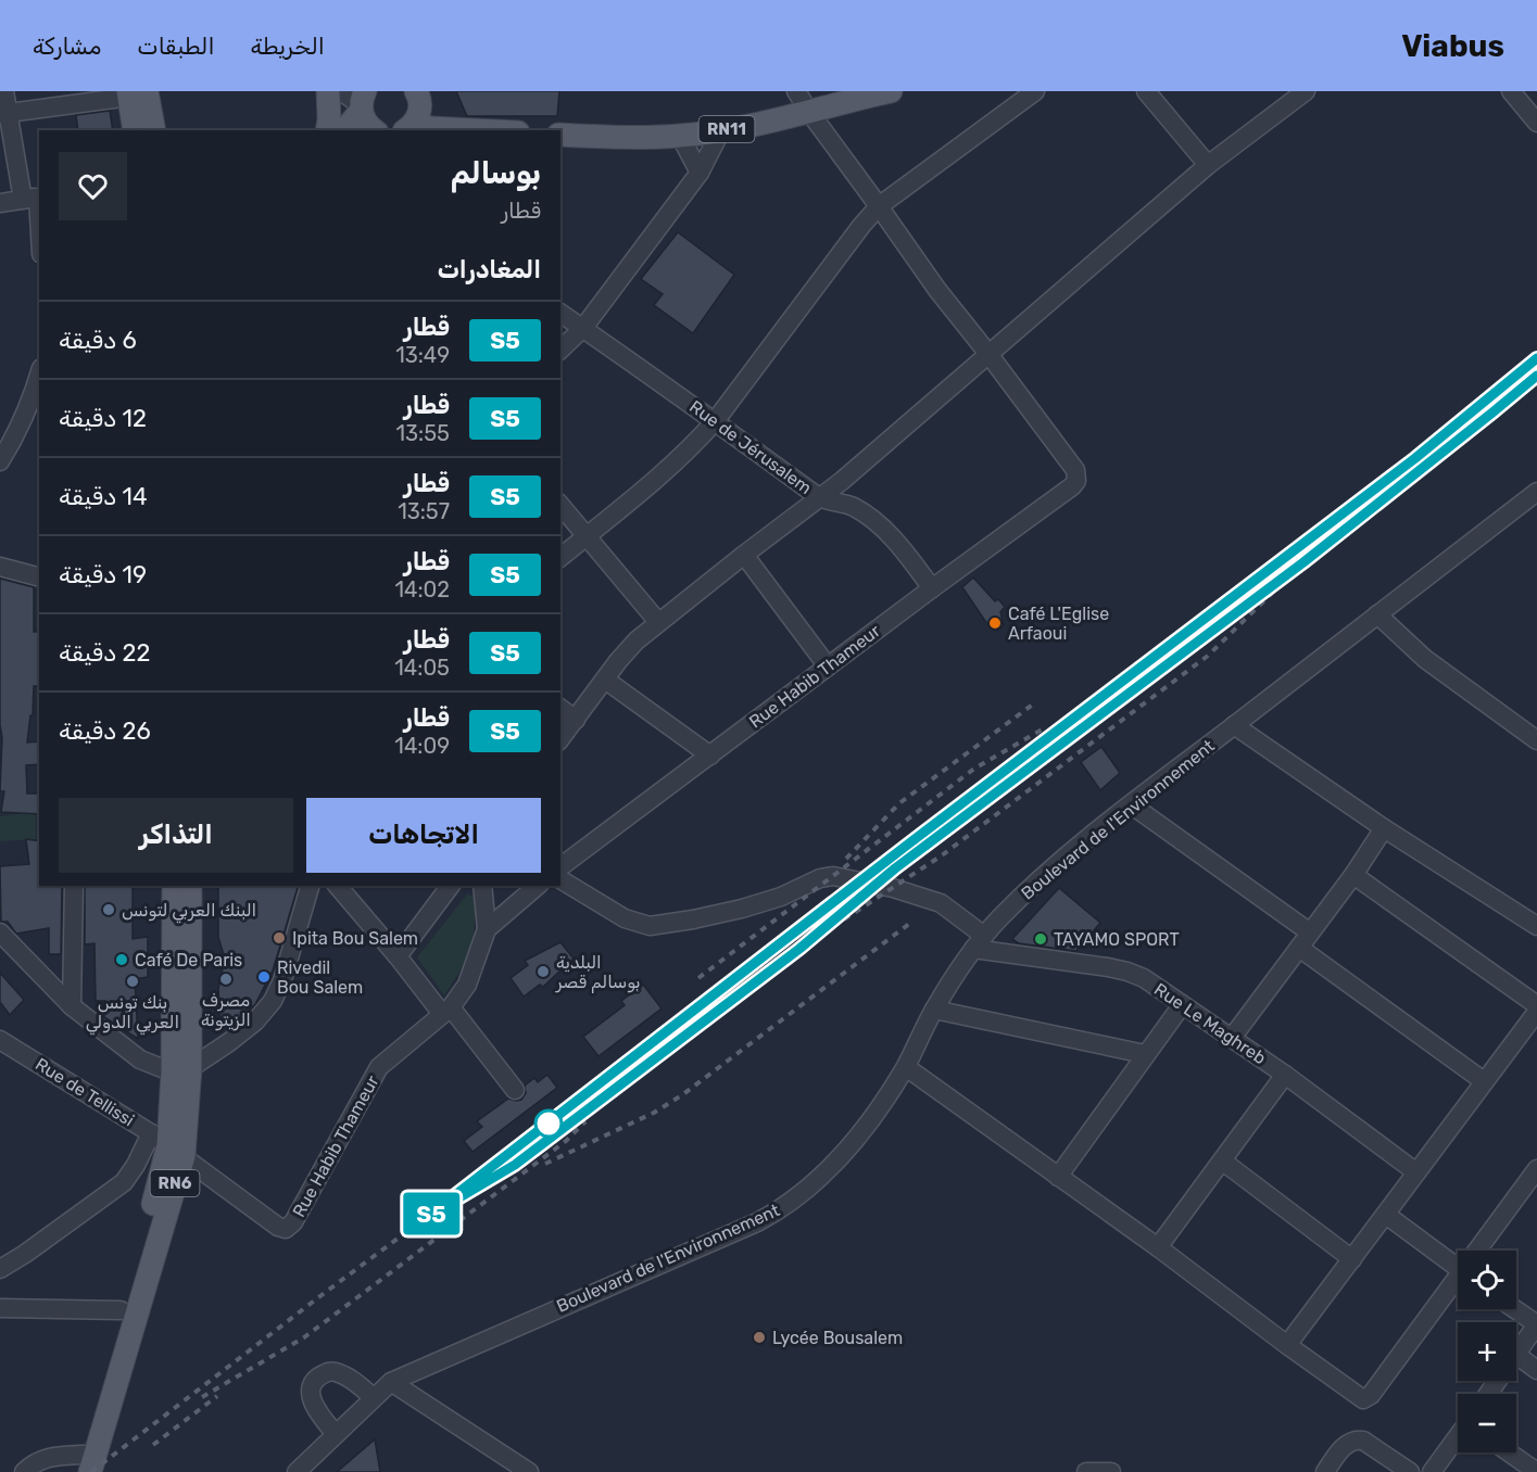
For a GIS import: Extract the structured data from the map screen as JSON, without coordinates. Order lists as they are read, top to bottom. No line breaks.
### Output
{"streets":{"main road":["RN11","RN6"],"street":["Rue de Jérusalem","Rue Habib Thameur","Boulevard de l'Environnement","Rue Le Maghreb","Rue de Tellissi"]},"crossings":[["Rue de Jérusalem","Rue Habib Thameur"],["Rue Habib Thameur","Rue de Tellissi"],["Rue Habib Thameur","RN6"],["Boulevard de l'Environnement","Rue Le Maghreb"],["Rue de Tellissi","RN6"]],"places":["Café L'Eglise Arfaoui","البنك العربي لتونس","Ipita Bou Salem","TAYAMO SPORT","Café De Paris","البلدية بوسالم قصر","Rivedil Bou Salem","مصرف الزيتونة","بنك تونس العربي الدولي","Lycée Bousalem"],"page":{"header":"Viabus","nav":["الخريطة","الطبقات","مشاركة"],"on_map":"S5","heading":[["بوسالم","قطار"],"المغادرات"],"list":[{"mark":"S5","name":"قطار","note":"13:49","value":"6 دقيقة"},{"mark":"S5","name":"قطار","note":"13:55","value":"12 دقيقة"},{"mark":"S5","name":"قطار","note":"13:57","value":"14 دقيقة"},{"mark":"S5","name":"قطار","note":"14:02","value":"19 دقيقة"},{"mark":"S5","name":"قطار","note":"14:05","value":"22 دقيقة"},{"mark":"S5","name":"قطار","note":"14:09","value":"26 دقيقة"}],"buttons":["الاتجاهات","التذاكر"],"map_buttons":["+","−"]}}
